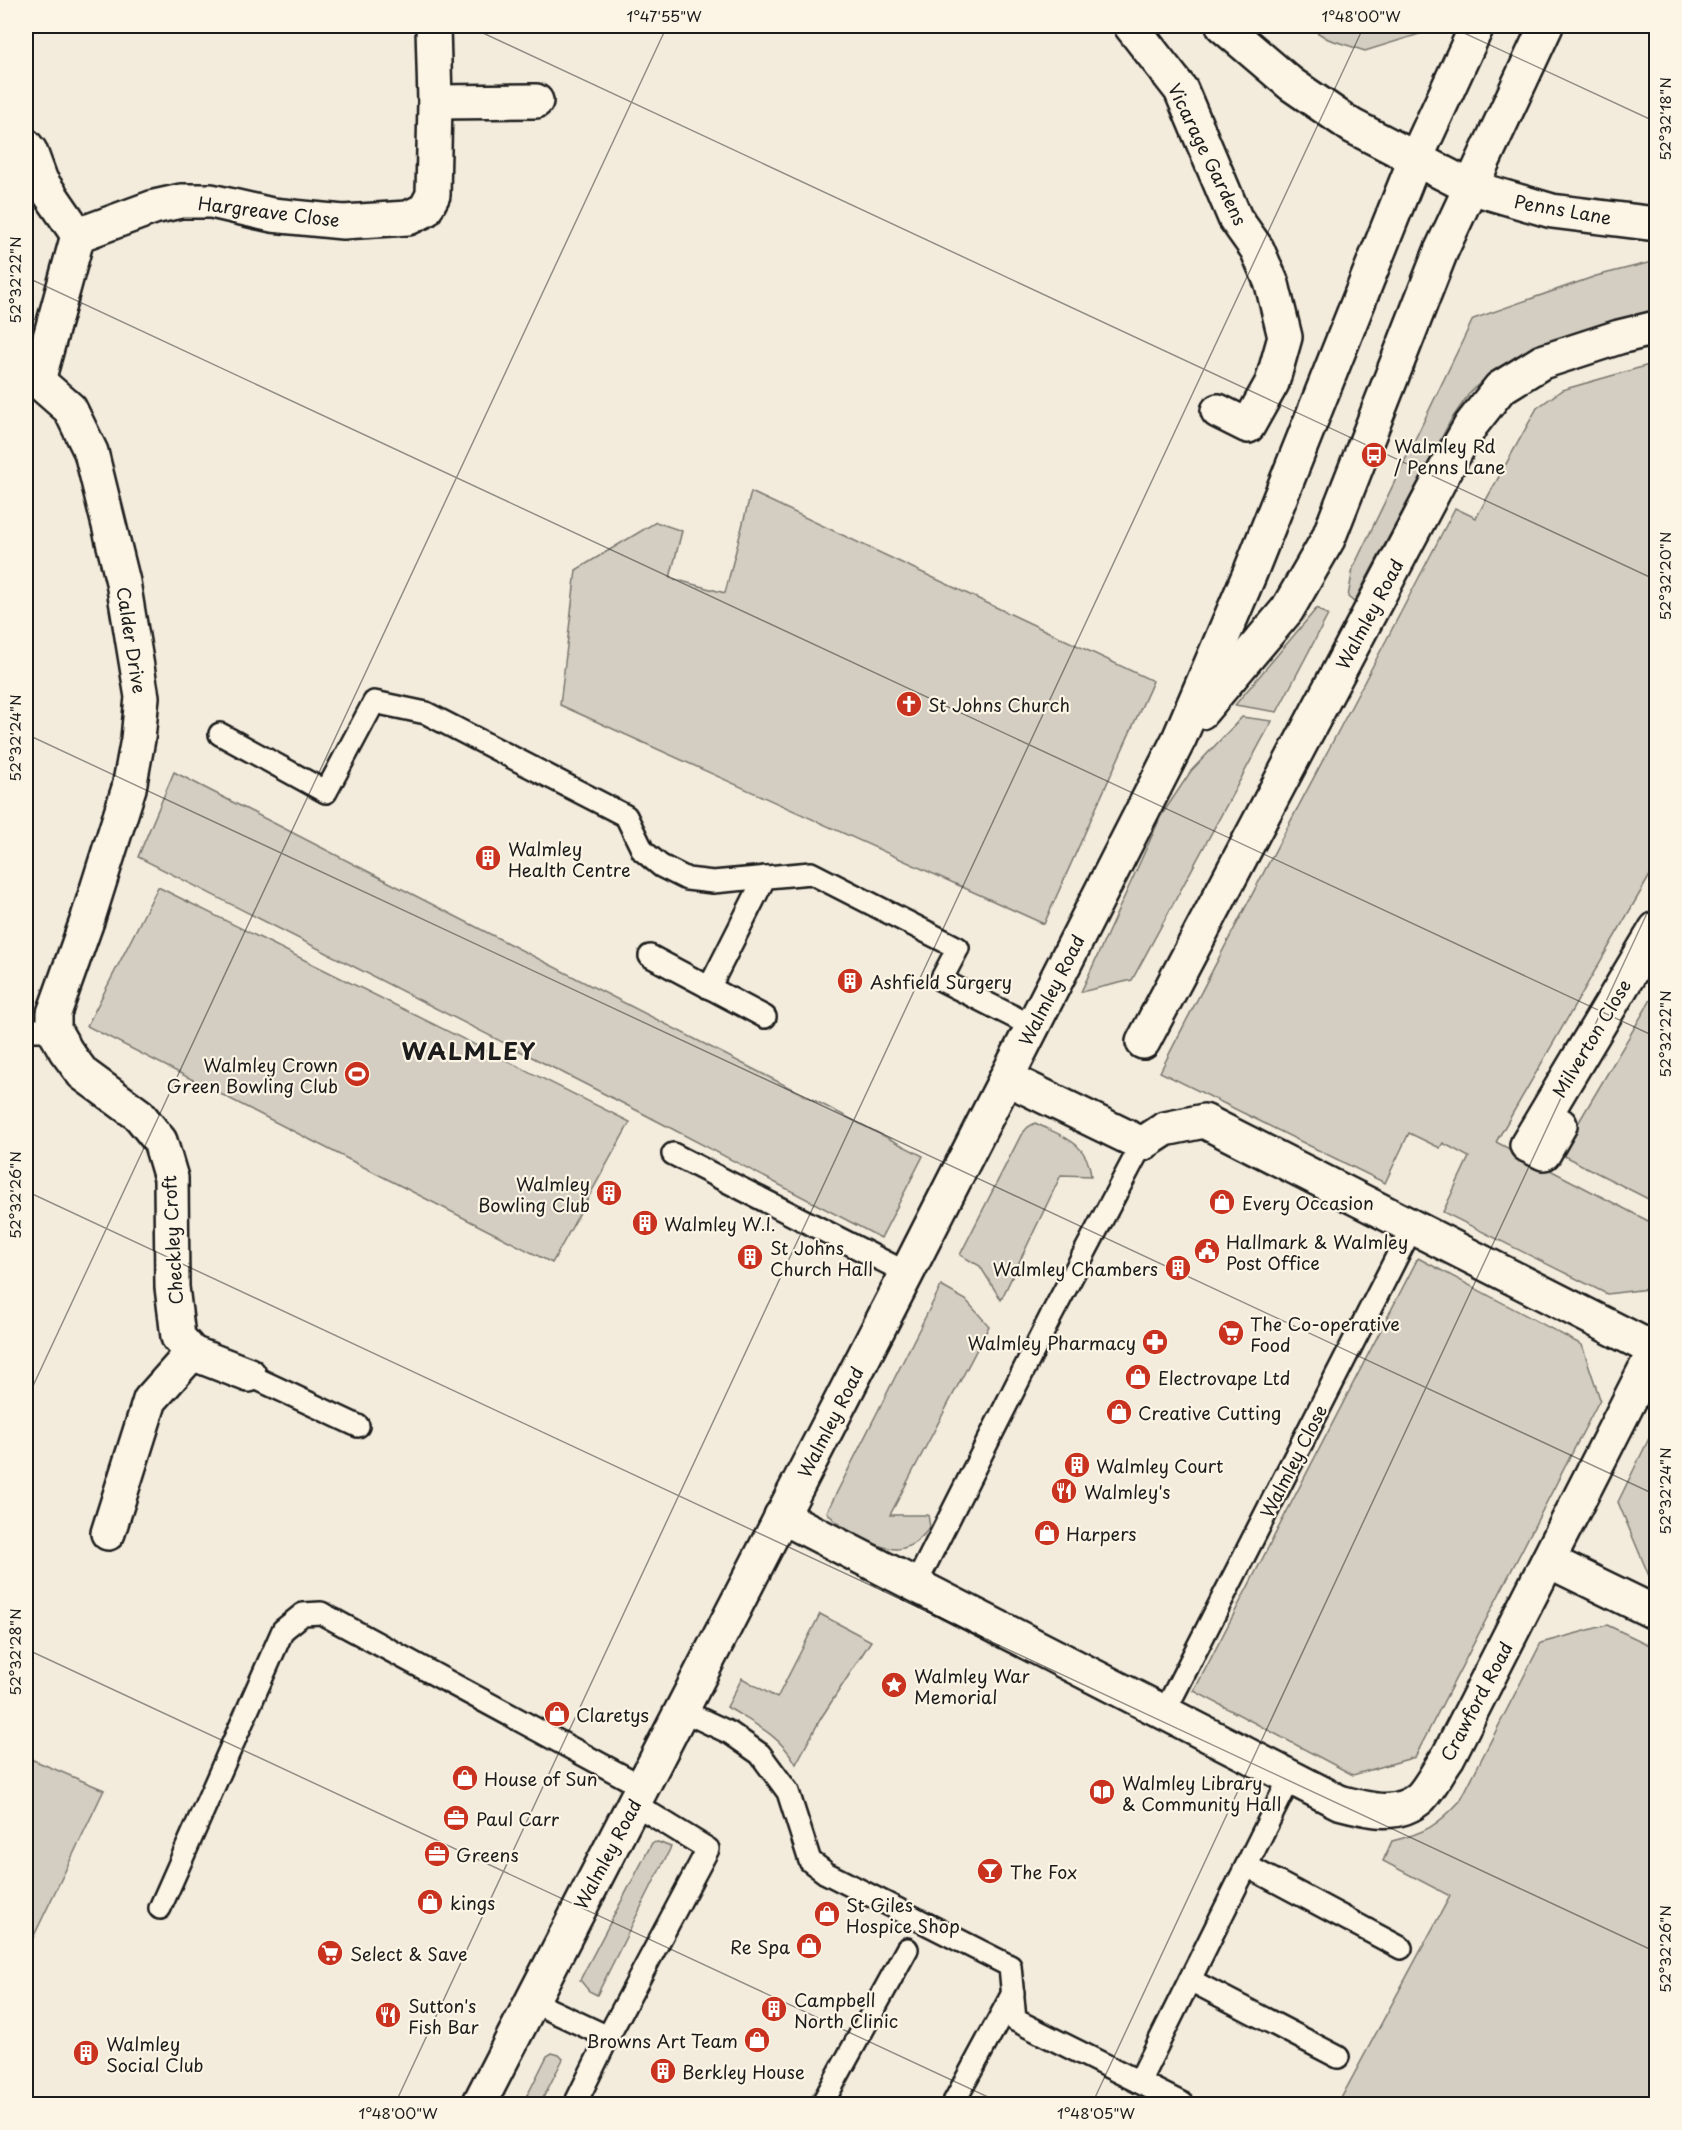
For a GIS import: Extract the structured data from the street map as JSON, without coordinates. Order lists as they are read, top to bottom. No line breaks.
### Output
{"streets":{"street":["Vicarage Gardens","Penns Lane","Hargreave Close","Walmley Road","Calder Drive","Milverton Close","Checkley Croft","Crawford Road"],"lane":["Walmley Close"]},"crossings":[["Penns Lane","Walmley Road"],["Calder Drive","Checkley Croft"],["Walmley Close","Crawford Road"]],"districts":["WALMLEY"],"places":{"bus stop":["Walmley Rd / Penns Lane"],"church":["St Johns Church"],"building":["Walmley Health Centre","Ashfield Surgery","Walmley Bowling Club","Walmley W.I.","St Johns Church Hall","Walmley Chambers","Walmley Court","Campbell North Clinic","Walmley Social Club","Berkley House"],"sports":["Walmley Crown Green Bowling Club"],"shop":["Every Occasion","Electrovape Ltd","Creative Cutting","Harpers","Claretys","House of Sun","kings","St Giles Hospice Shop","Re Spa","Browns Art Team"],"public building":["Hallmark & Walmley Post Office"],"supermarket":["The Co-operative Food","Select & Save"],"pharmacy":["Walmley Pharmacy"],"restaurant":["Walmley's","Sutton's Fish Bar"],"place":["Walmley War Memorial"],"library":["Walmley Library & Community Hall"],"office":["Paul Carr","Greens"],"bar":["The Fox"]},"coordinates":["1°47'55\"W","1°48'00\"W","52°32'18\"N","52°32'22\"N","52°32'20\"N","52°32'24\"N","52°32'26\"N","52°32'28\"N","1°48'05\"W"]}
